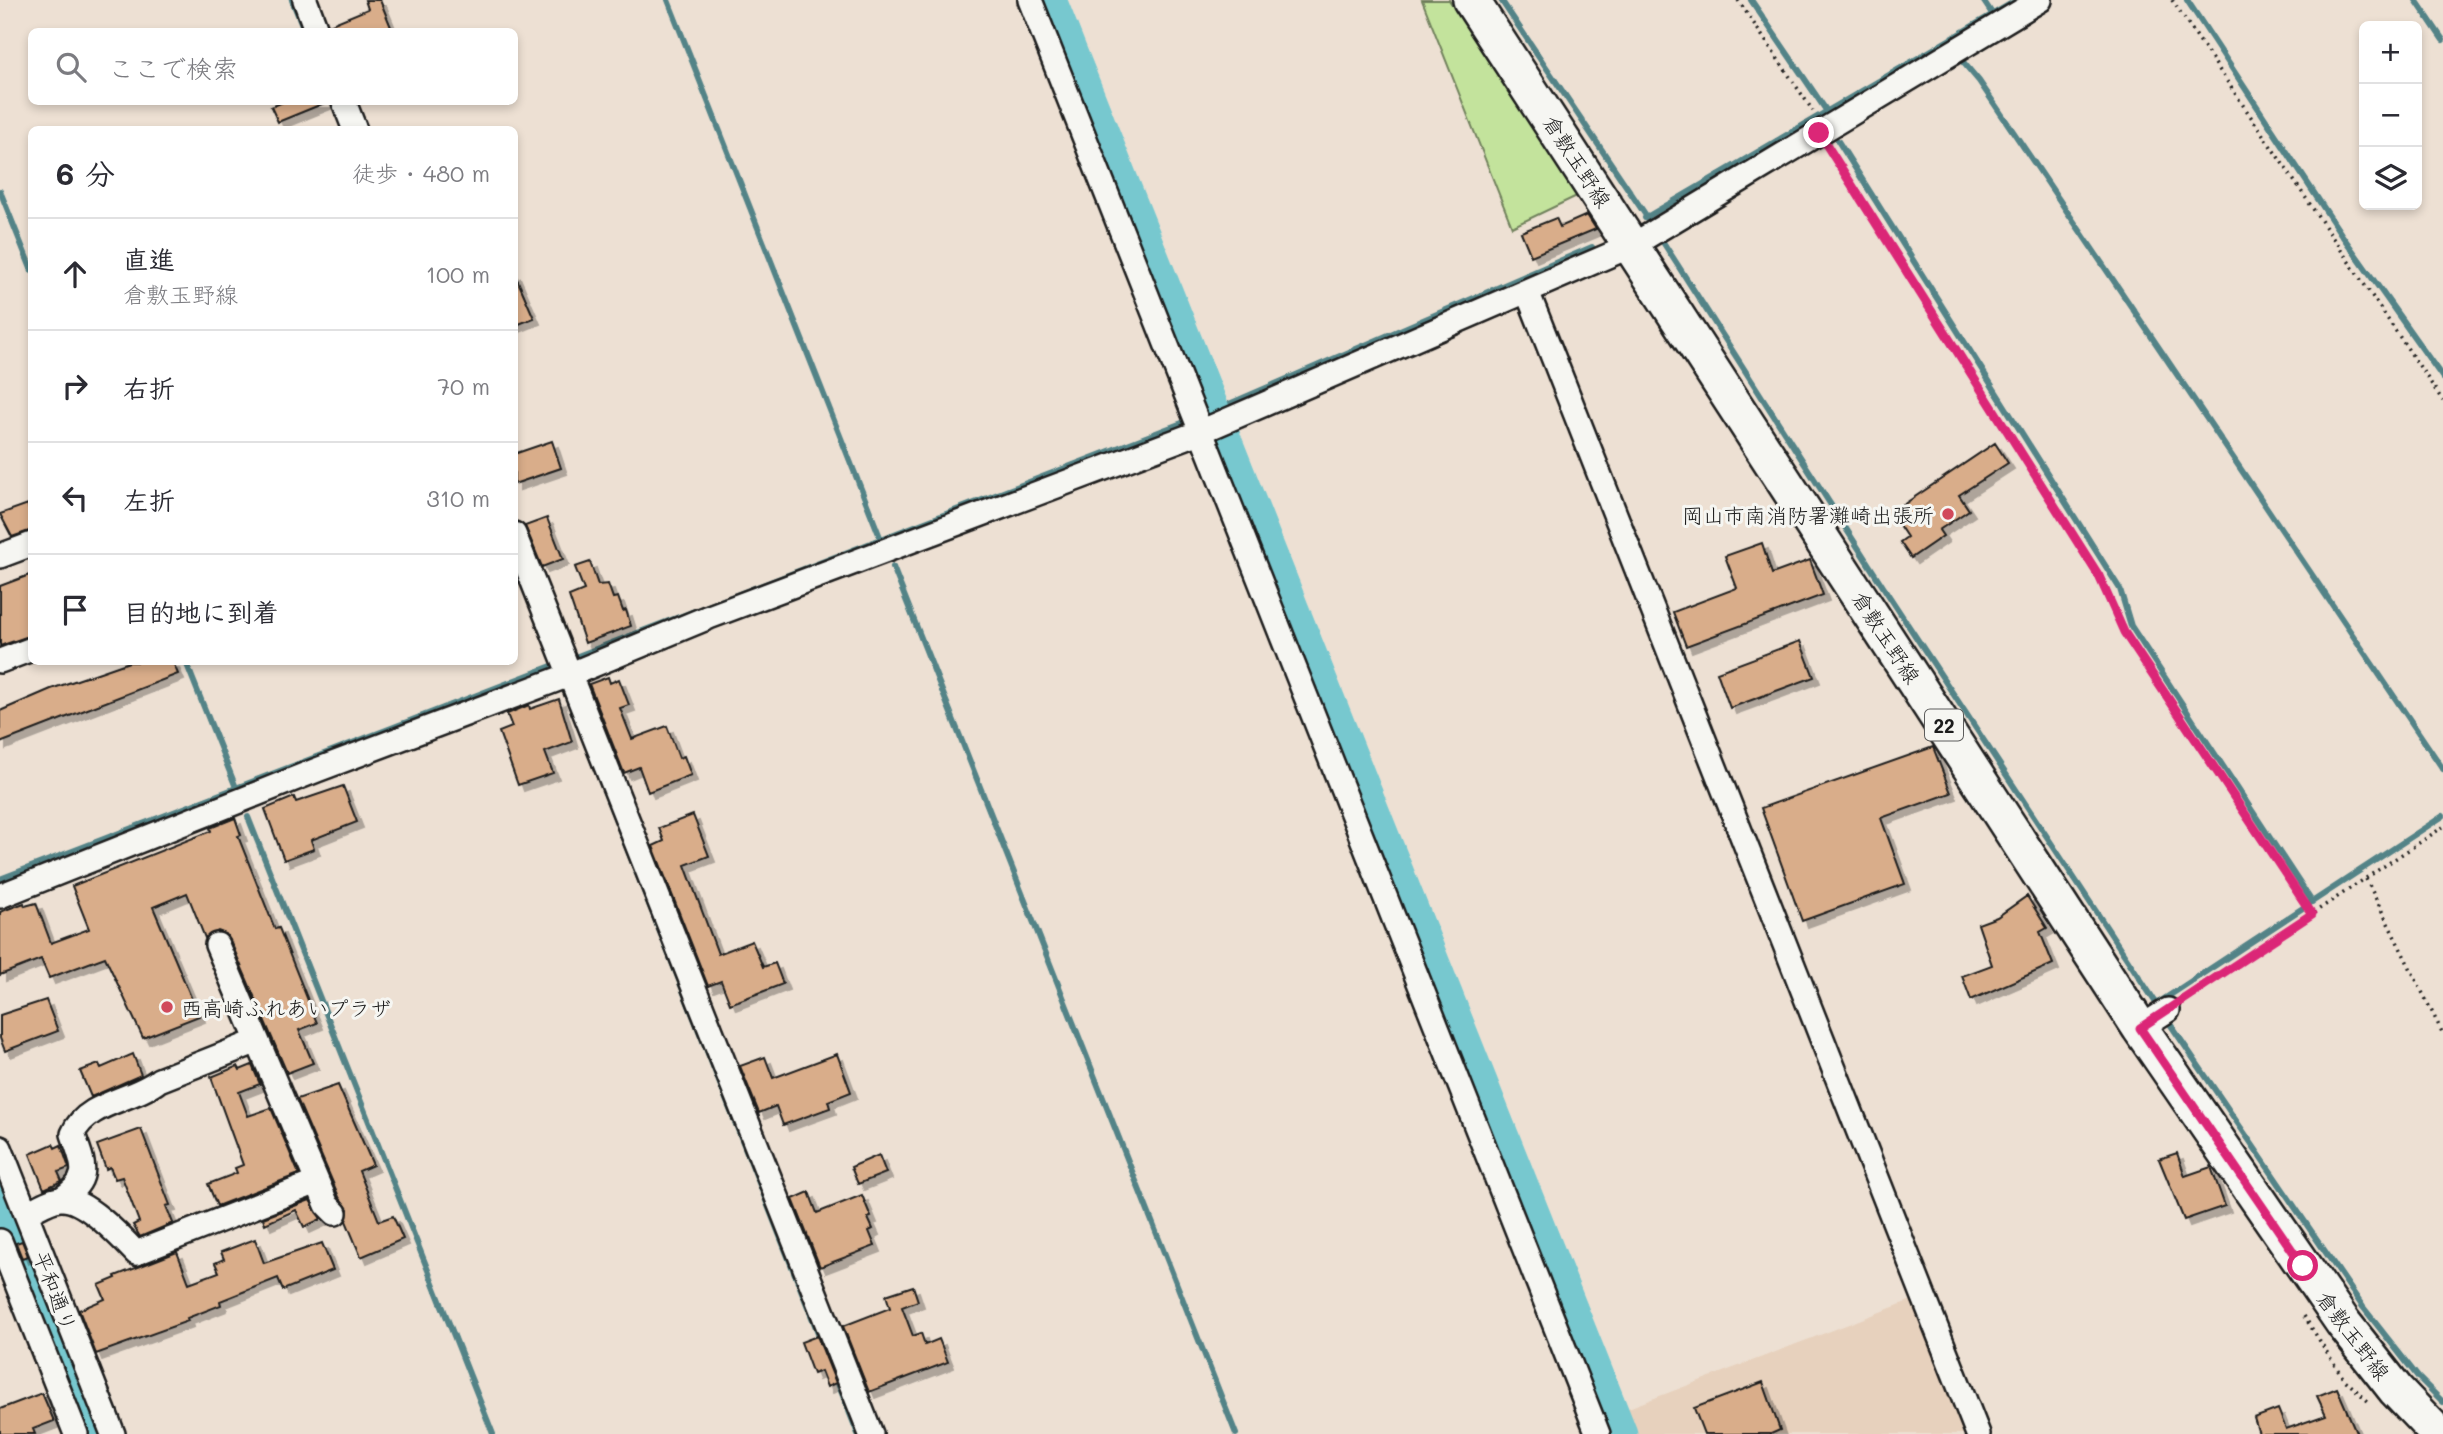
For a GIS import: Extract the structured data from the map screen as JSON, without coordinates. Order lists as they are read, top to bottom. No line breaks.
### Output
{"streets":{"main road":["倉敷玉野線","22"],"street":["平和通り"]},"places":["岡山市南消防署灘崎出張所","西高崎ふれあいプラザ"],"page":{"map_buttons":["+","−"],"search":"ここで検索","heading":["6 分","徒歩 · 480 m"],"list":[["直進","倉敷玉野線","100 m"],["右折","70 m"],["左折","310 m"],"目的地に到着"]}}
